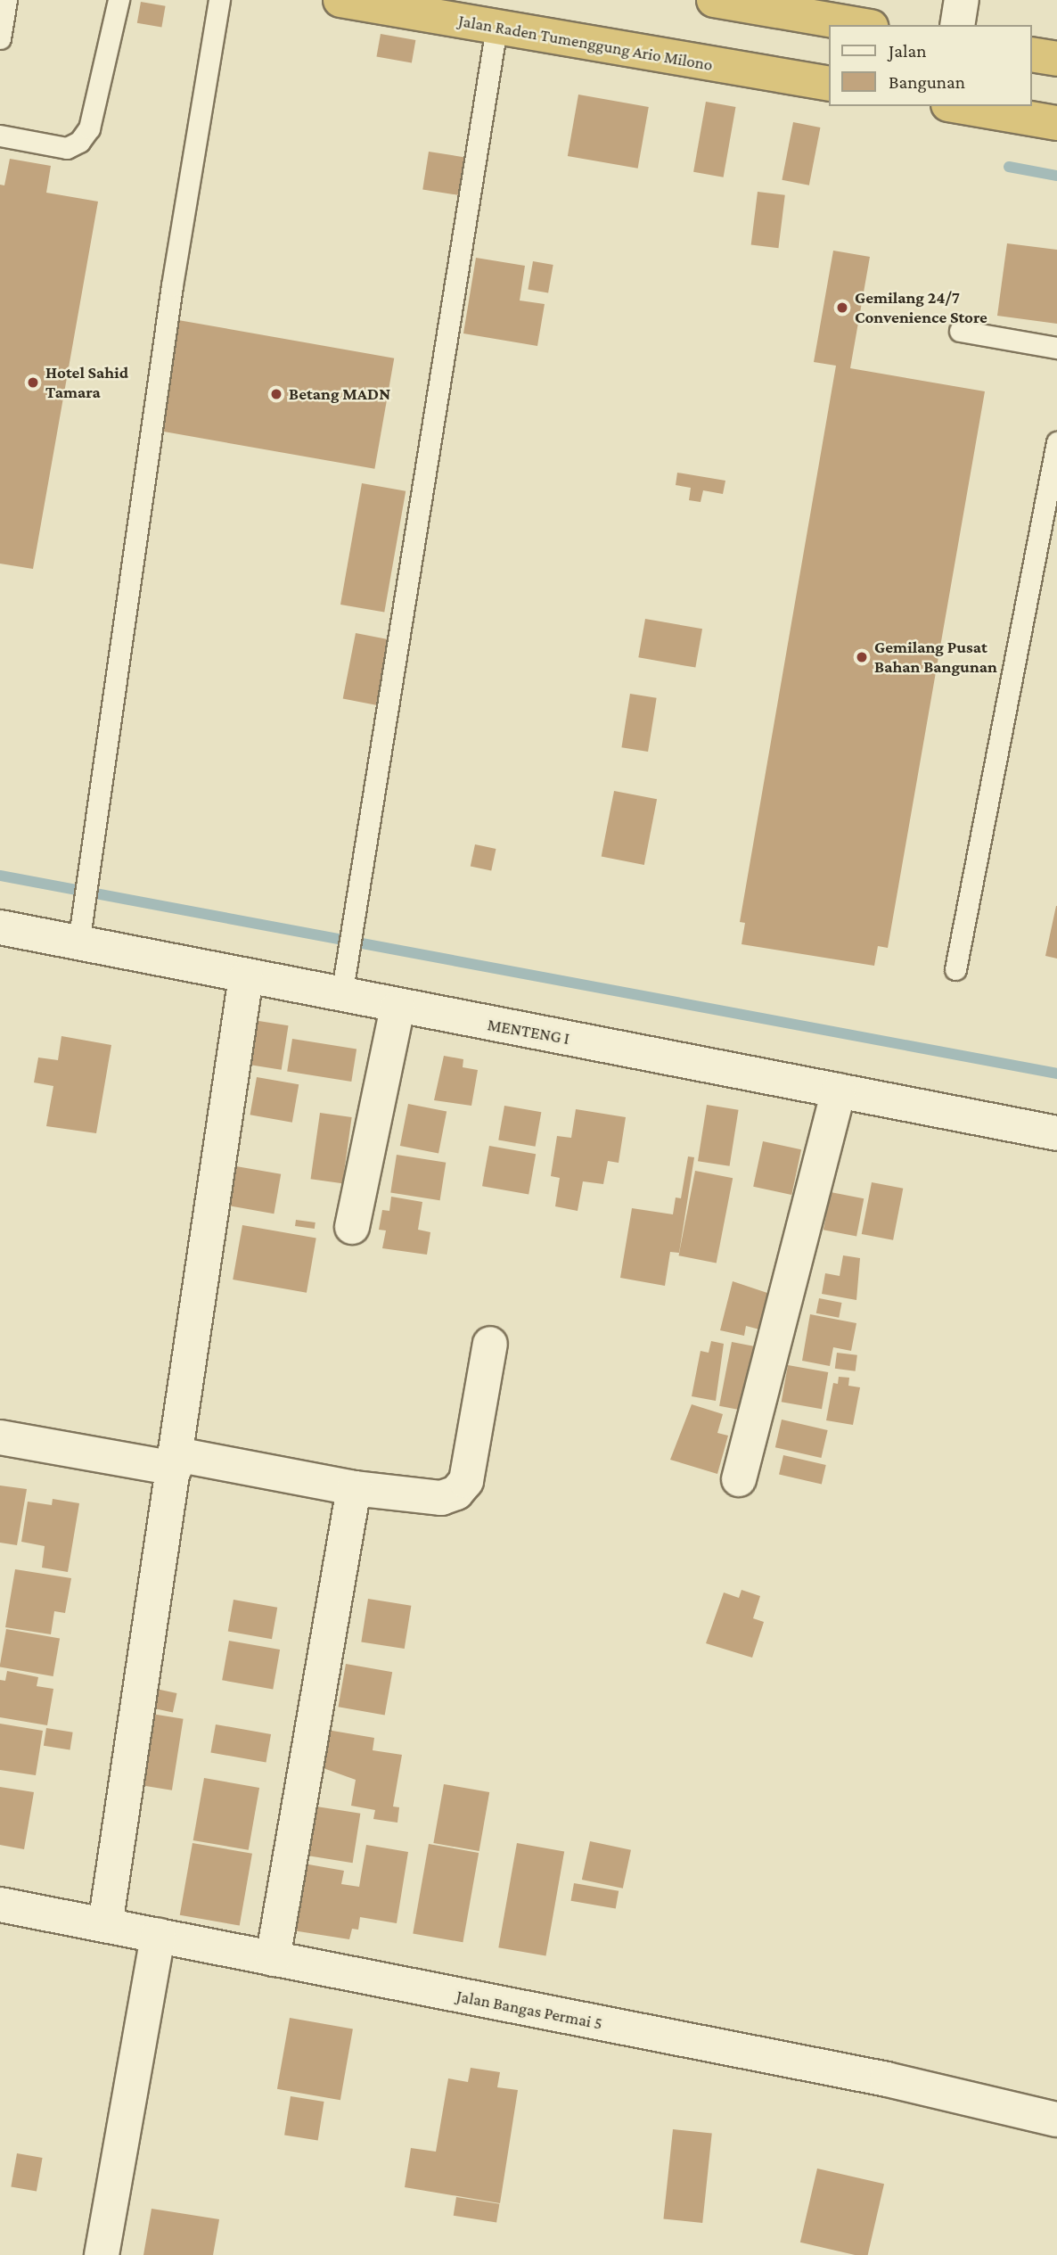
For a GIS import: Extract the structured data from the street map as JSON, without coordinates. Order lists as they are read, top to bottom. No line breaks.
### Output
{"streets":{"highway":["Jalan Raden Tumenggung Ario Milono"],"street":["MENTENG I","Jalan Bangas Permai 5"]},"places":["Gemilang 24/7 Convenience Store","Hotel Sahid Tamara","Betang MADN","Gemilang Pusat Bahan Bangunan"],"legend":["Jalan","Bangunan"]}
